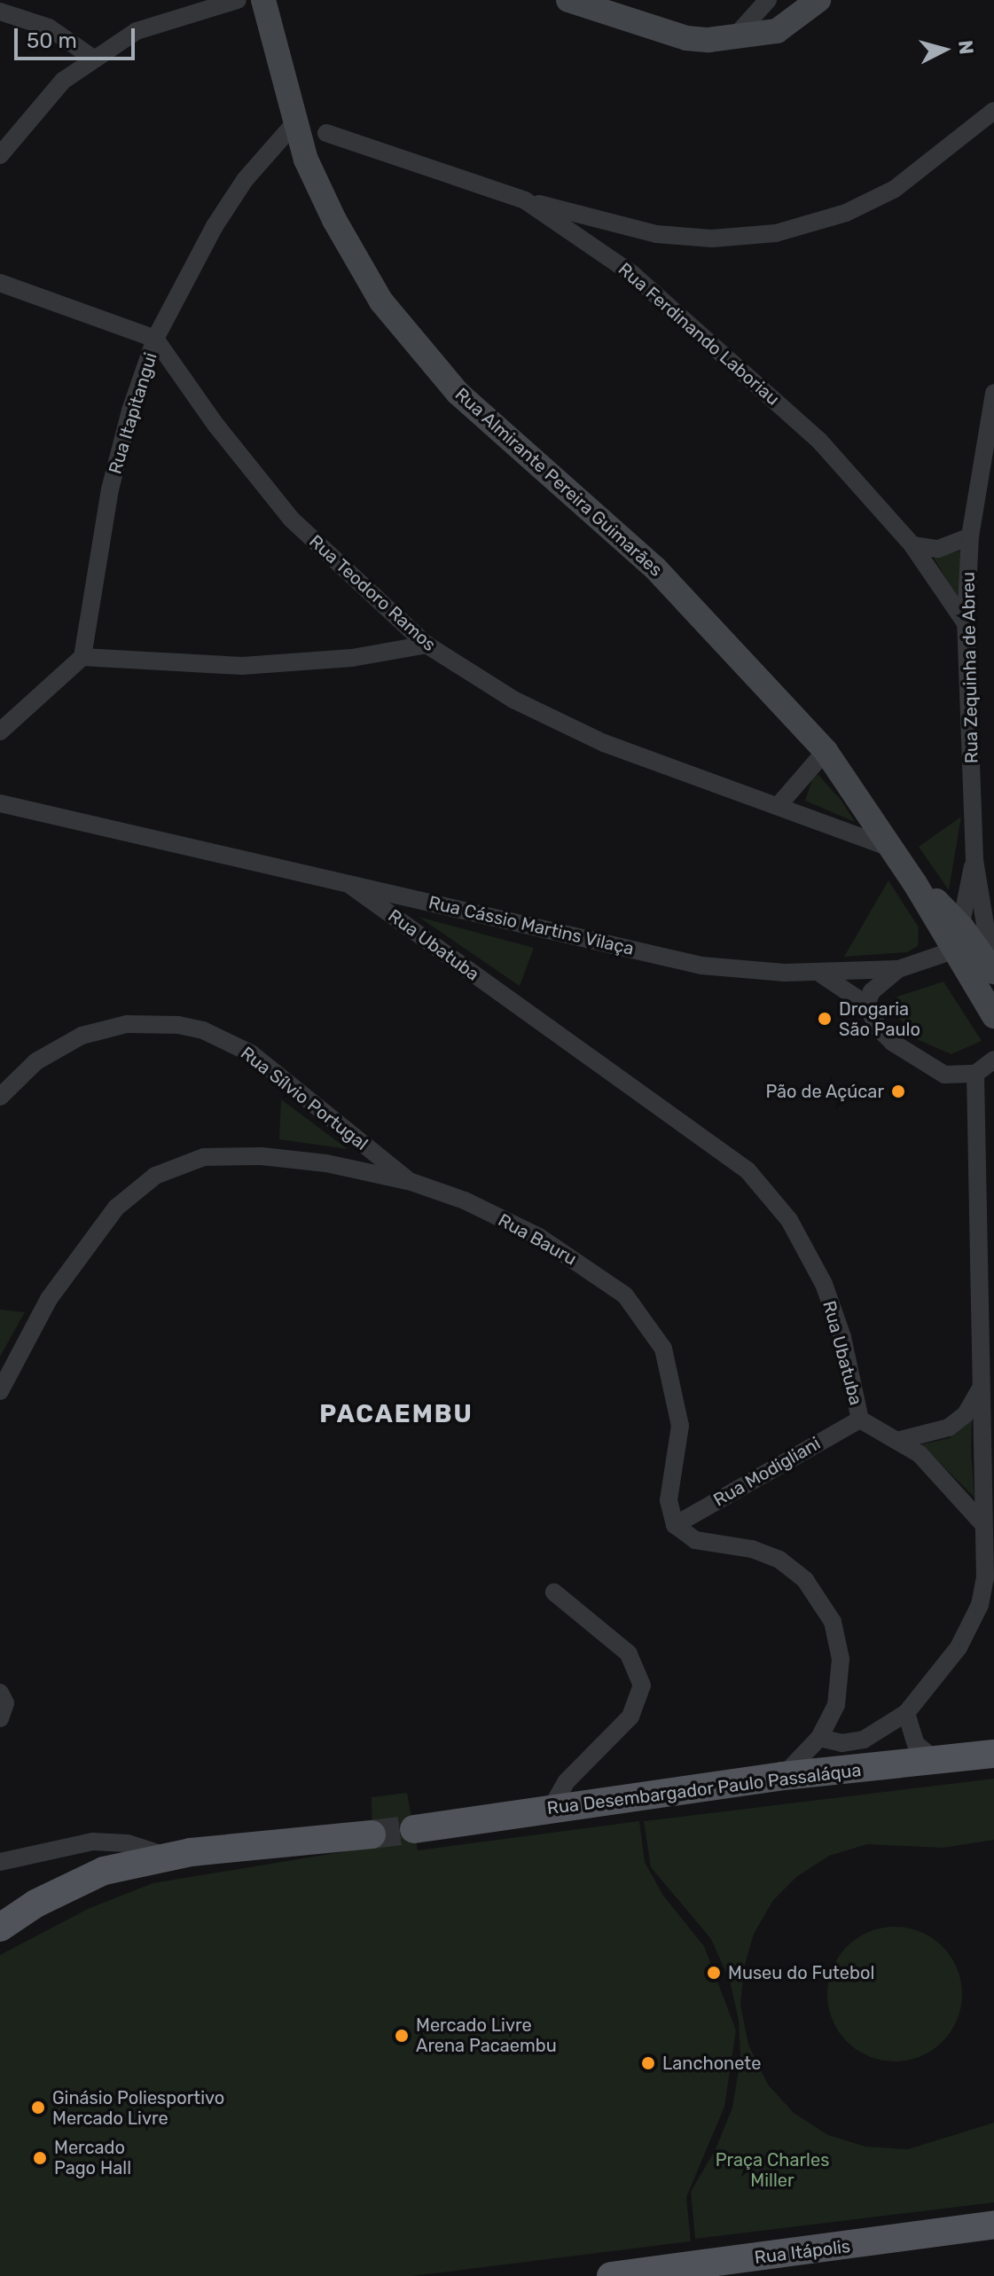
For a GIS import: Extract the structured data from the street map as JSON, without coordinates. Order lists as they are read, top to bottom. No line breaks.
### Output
{"streets":{"main road":["Rua Almirante Pereira Guimarães","Rua Desembargador Paulo Passaláqua","Rua Itápolis"],"street":["Rua Ferdinando Laboriau","Rua Itapitangui","Rua Teodoro Ramos","Rua Zequinha de Abreu","Rua Cássio Martins Vilaça","Rua Ubatuba","Rua Sílvio Portugal","Rua Bauru","Rua Modigliani"]},"crossings":[["Rua Ferdinando Laboriau","Rua Zequinha de Abreu"],["Rua Itapitangui","Rua Almirante Pereira Guimarães"],["Rua Itapitangui","Rua Teodoro Ramos"],["Rua Almirante Pereira Guimarães","Rua Teodoro Ramos"],["Rua Almirante Pereira Guimarães","Rua Zequinha de Abreu"],["Rua Cássio Martins Vilaça","Rua Ubatuba"],["Rua Ubatuba","Rua Modigliani"],["Rua Sílvio Portugal","Rua Bauru"],["Rua Bauru","Rua Modigliani"]],"districts":["PACAEMBU"],"parks":["Praça Charles Miller"],"places":["Drogaria São Paulo","Pão de Açúcar","Museu do Futebol","Mercado Livre Arena Pacaembu","Lanchonete","Ginásio Poliesportivo Mercado Livre","Mercado Pago Hall"],"scale_bar":"50 m","north":"right"}
